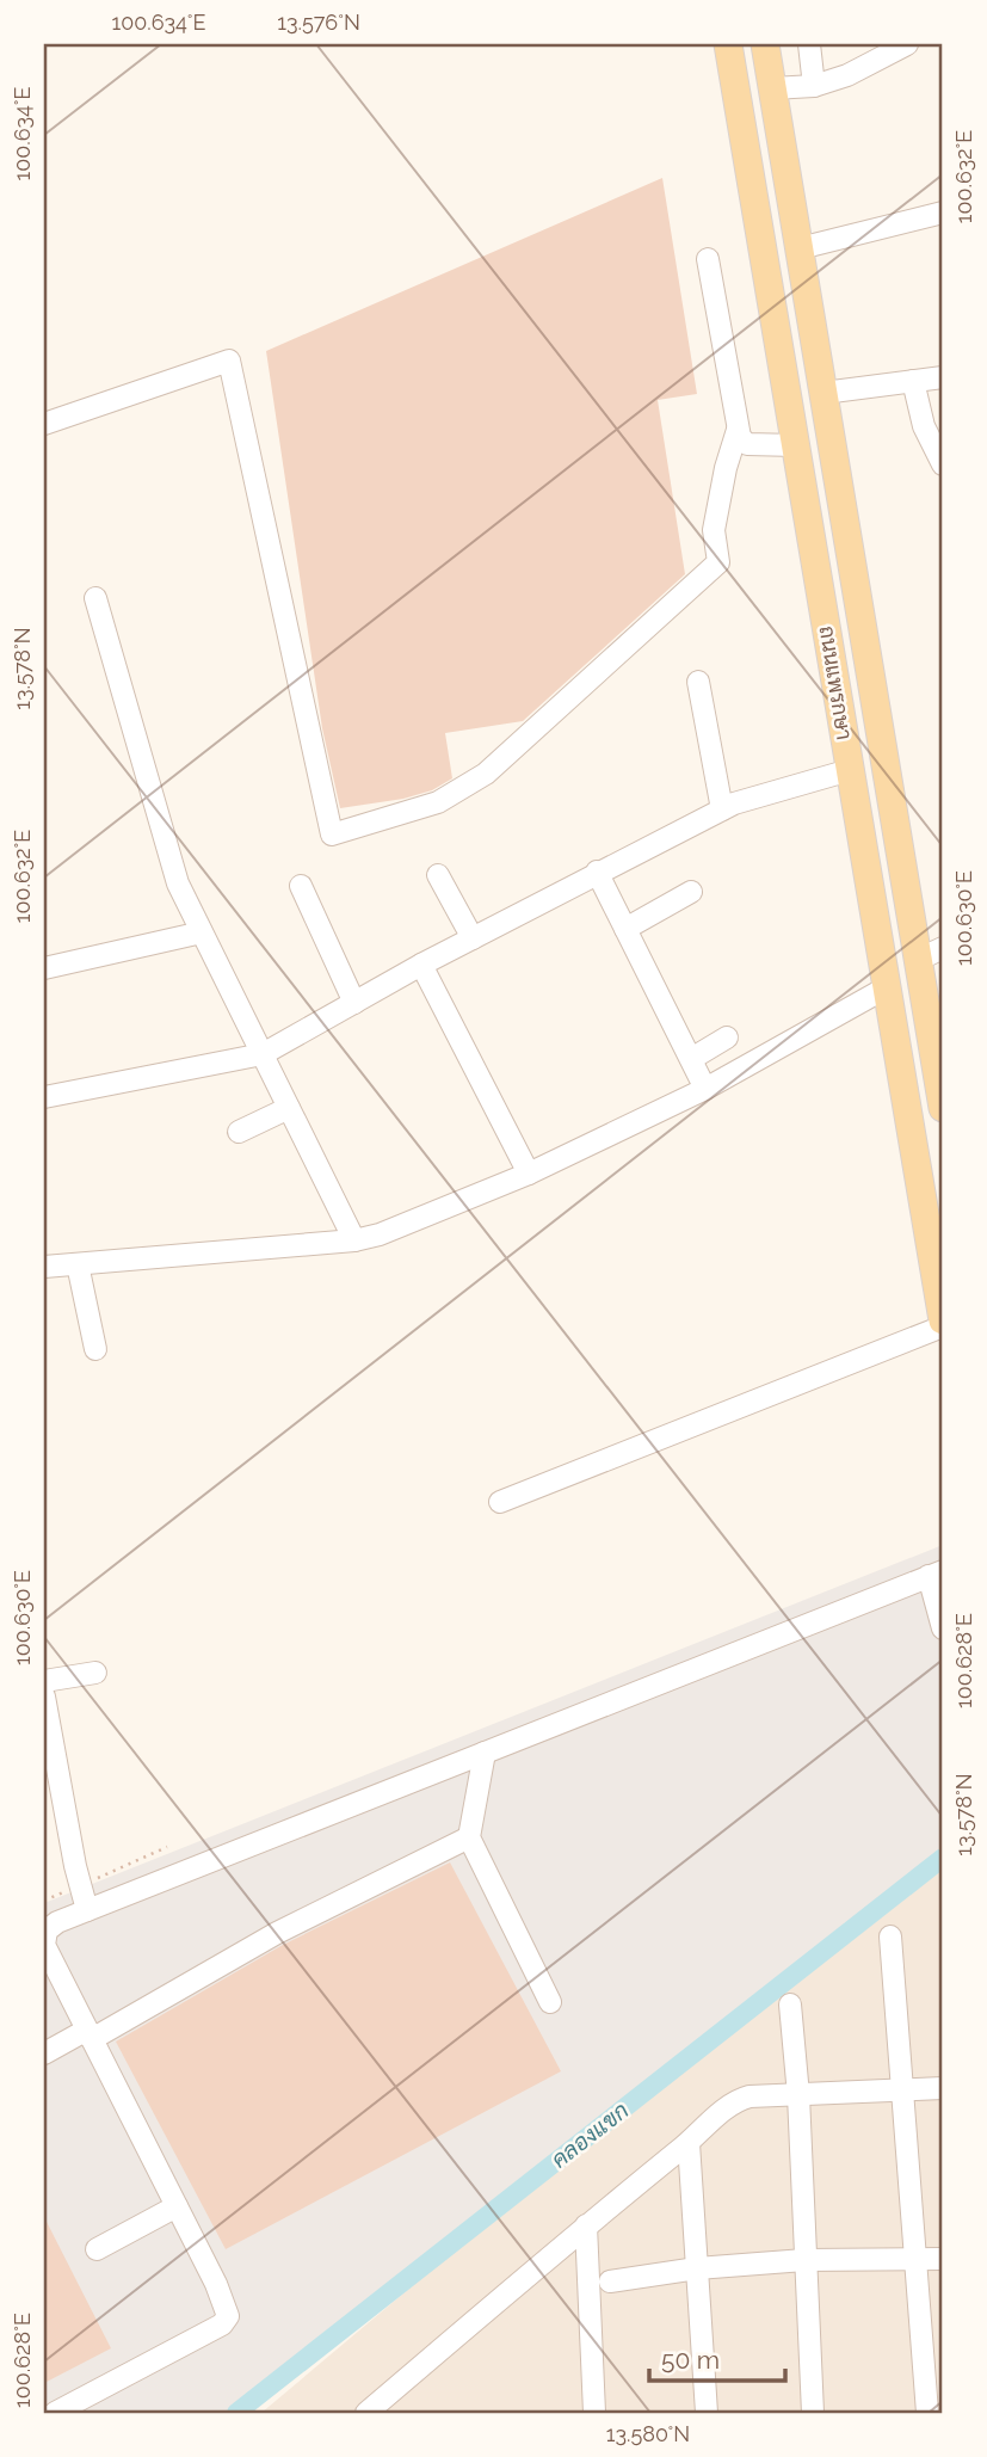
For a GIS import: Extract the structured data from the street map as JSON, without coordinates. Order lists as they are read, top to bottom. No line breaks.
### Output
{"streets":{"main road":["ถนนแพรกษา"]},"water":["คลองแขก"],"scale_bar":"50 m","coordinates":["100.634°E","13.576°N","100.632°E","13.578°N","100.630°E","100.628°E","13.580°N"]}
